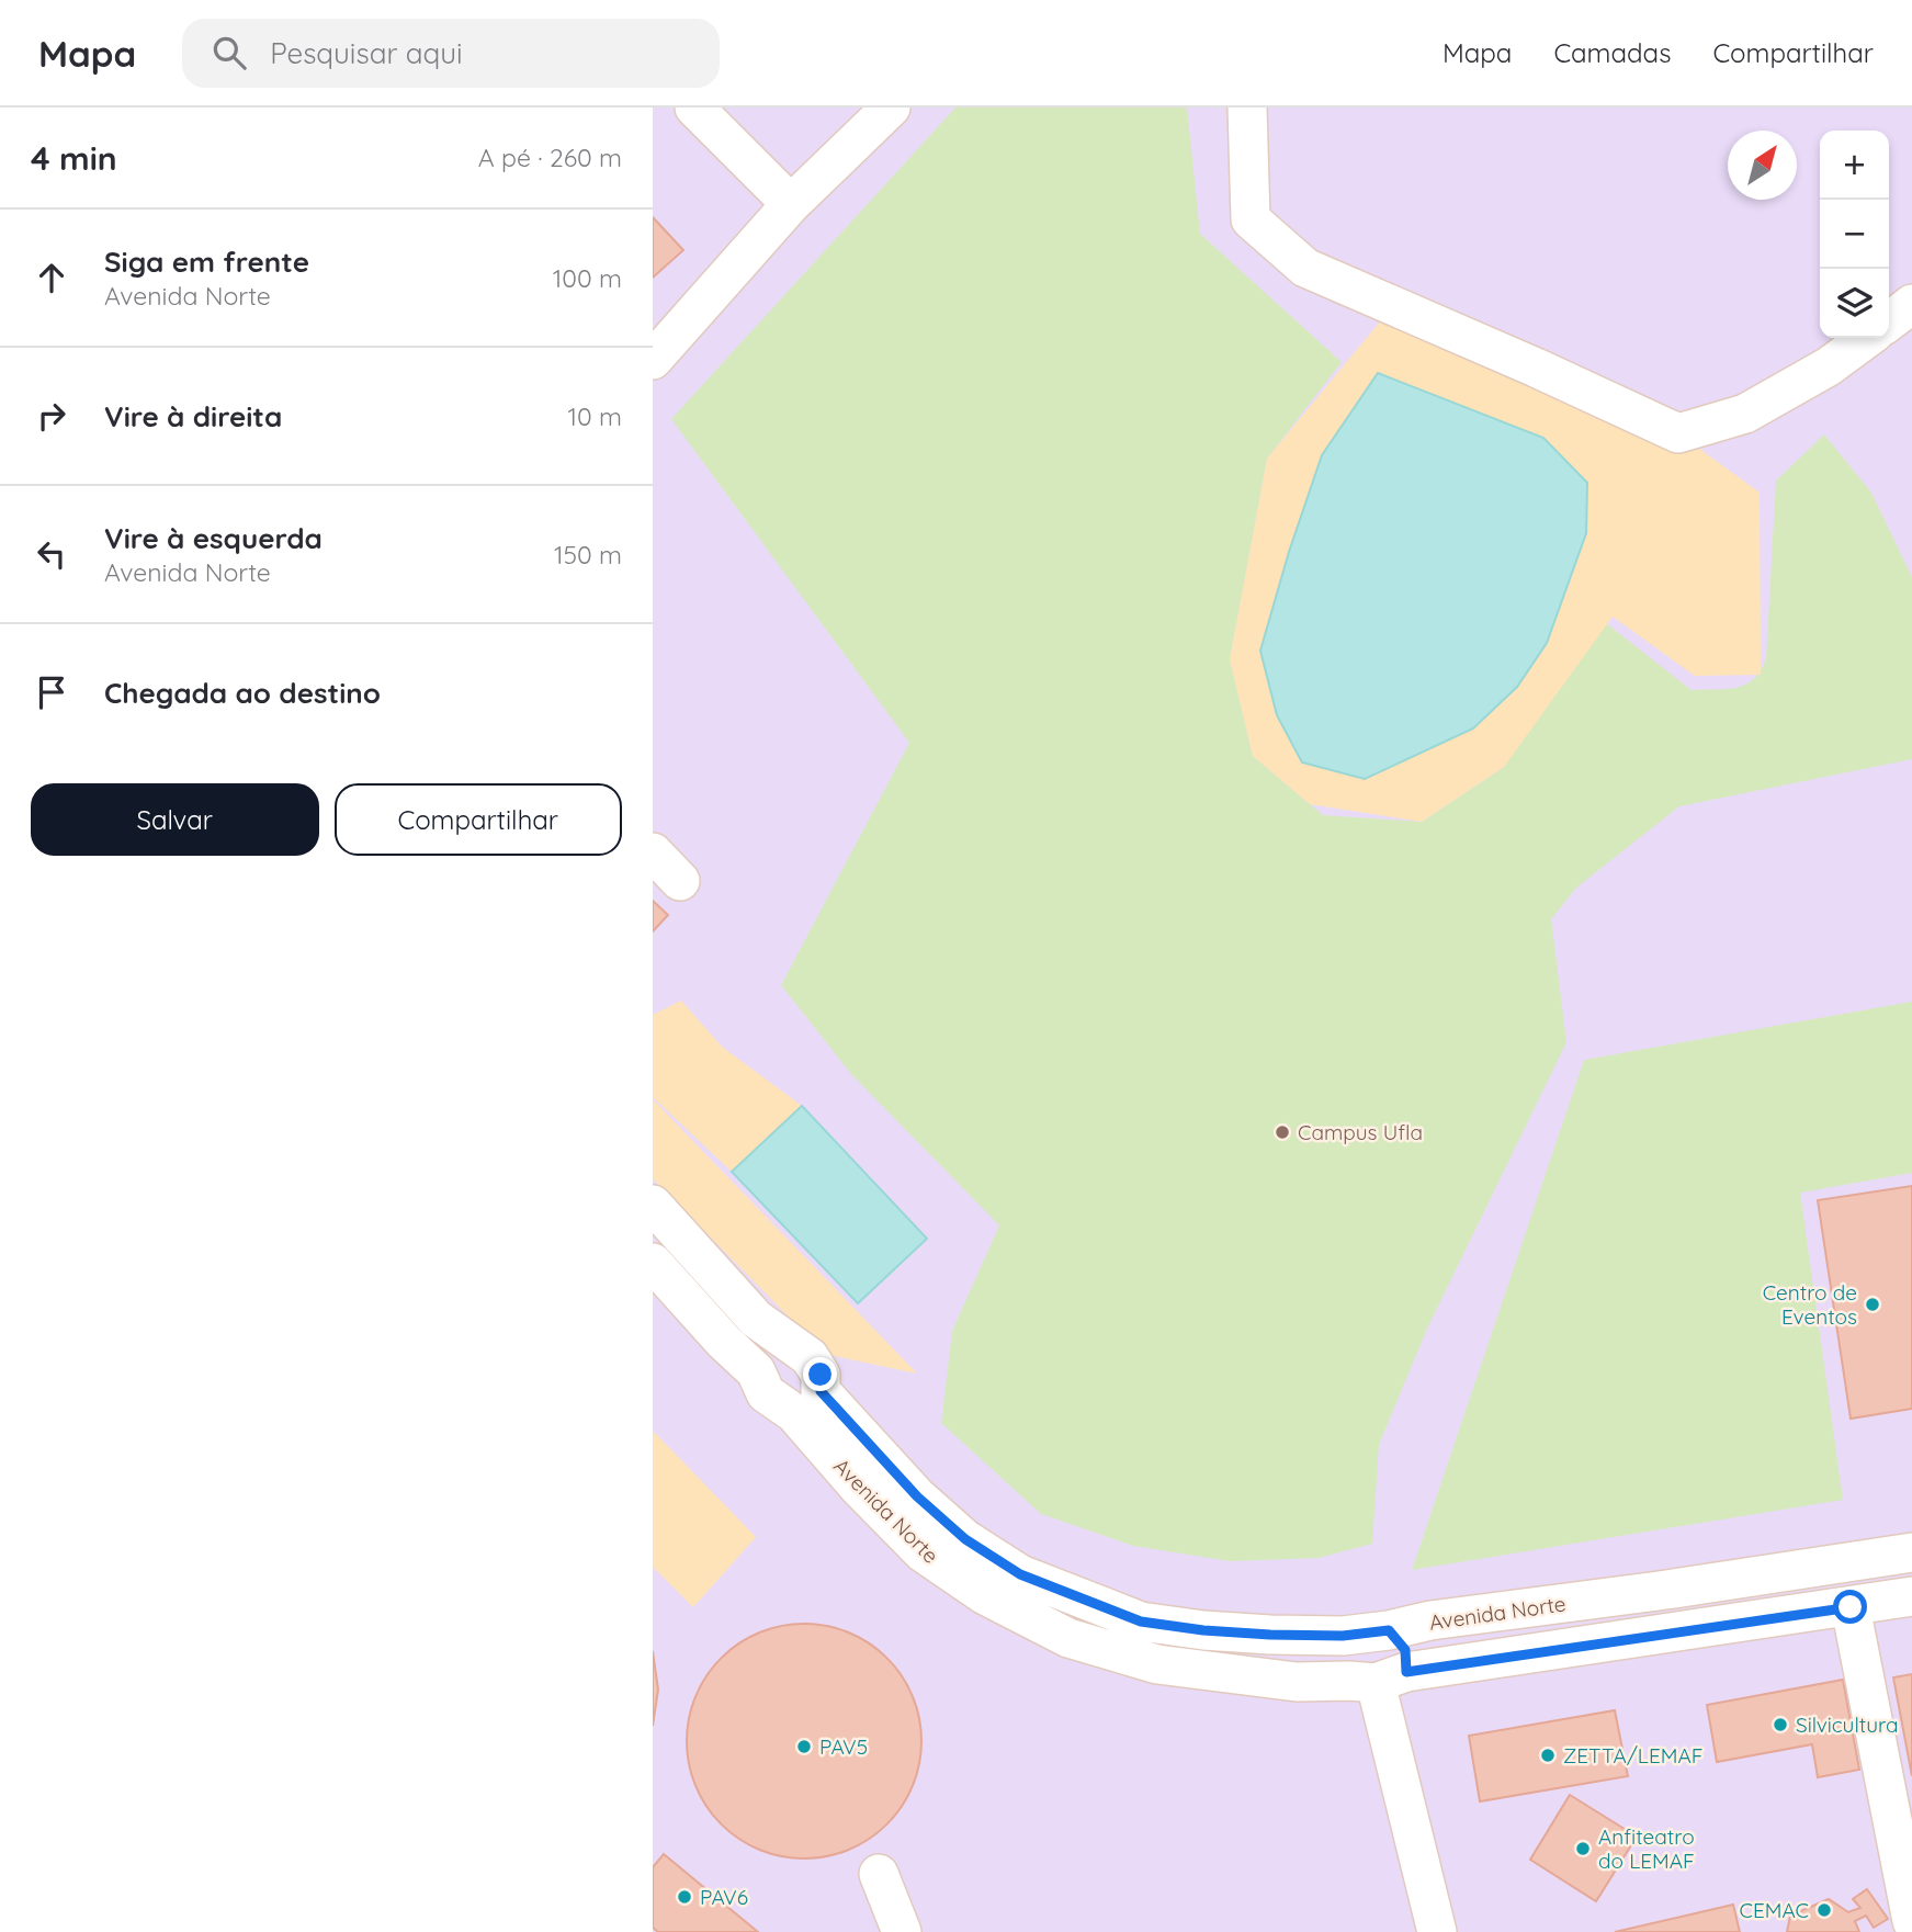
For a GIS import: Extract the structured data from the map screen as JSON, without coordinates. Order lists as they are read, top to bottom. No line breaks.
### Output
{"streets":{"street":["Avenida Norte"]},"places":["Campus Ufla","Centro de Eventos","Silvicultura","PAV5","ZETTA/LEMAF","Anfiteatro do LEMAF","PAV6","CEMAC"],"north":"top right","page":{"header":"Mapa","search":"Pesquisar aqui","nav":["Mapa","Camadas","Compartilhar"],"heading":["4 min","A pé · 260 m"],"map_buttons":["+","−"],"list":[["Siga em frente","Avenida Norte","100 m"],["Vire à direita","10 m"],["Vire à esquerda","Avenida Norte","150 m"],"Chegada ao destino"],"buttons":["Salvar","Compartilhar"]}}
